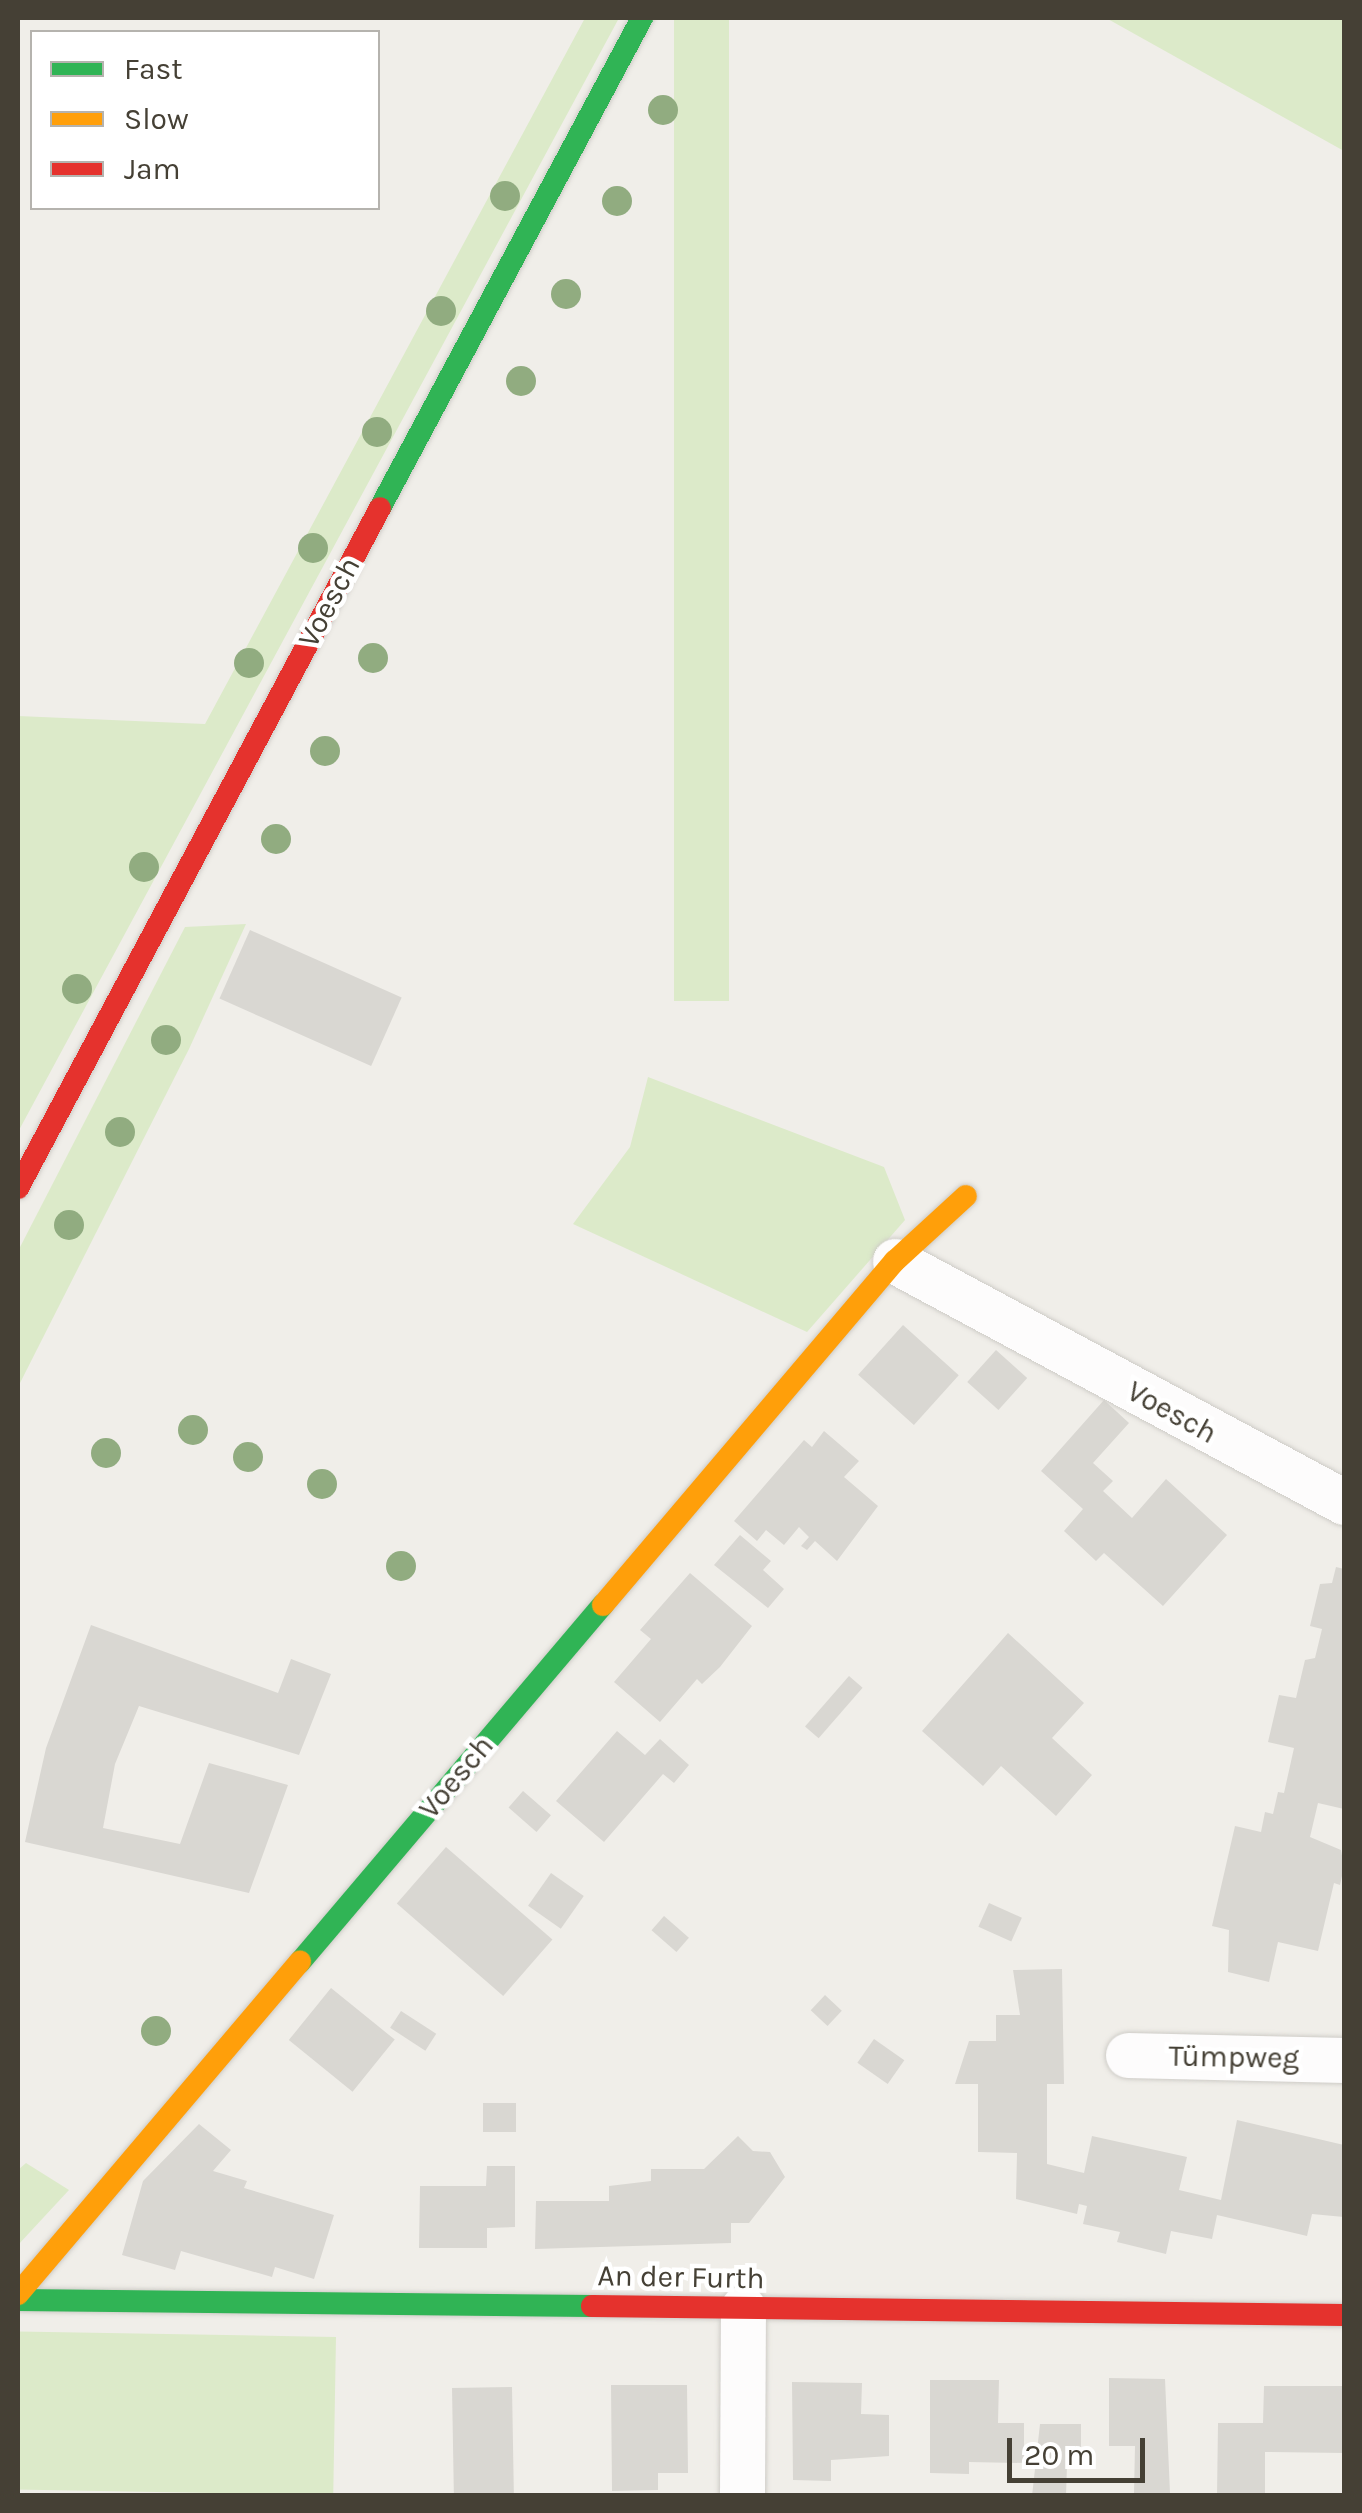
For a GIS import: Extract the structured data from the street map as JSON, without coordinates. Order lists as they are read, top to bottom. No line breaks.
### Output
{"streets":{"street":["Voesch","Tümpweg","An der Furth"]},"crossings":[["Voesch","An der Furth"]],"legend":["Fast","Slow","Jam"],"scale_bar":"20 m"}
